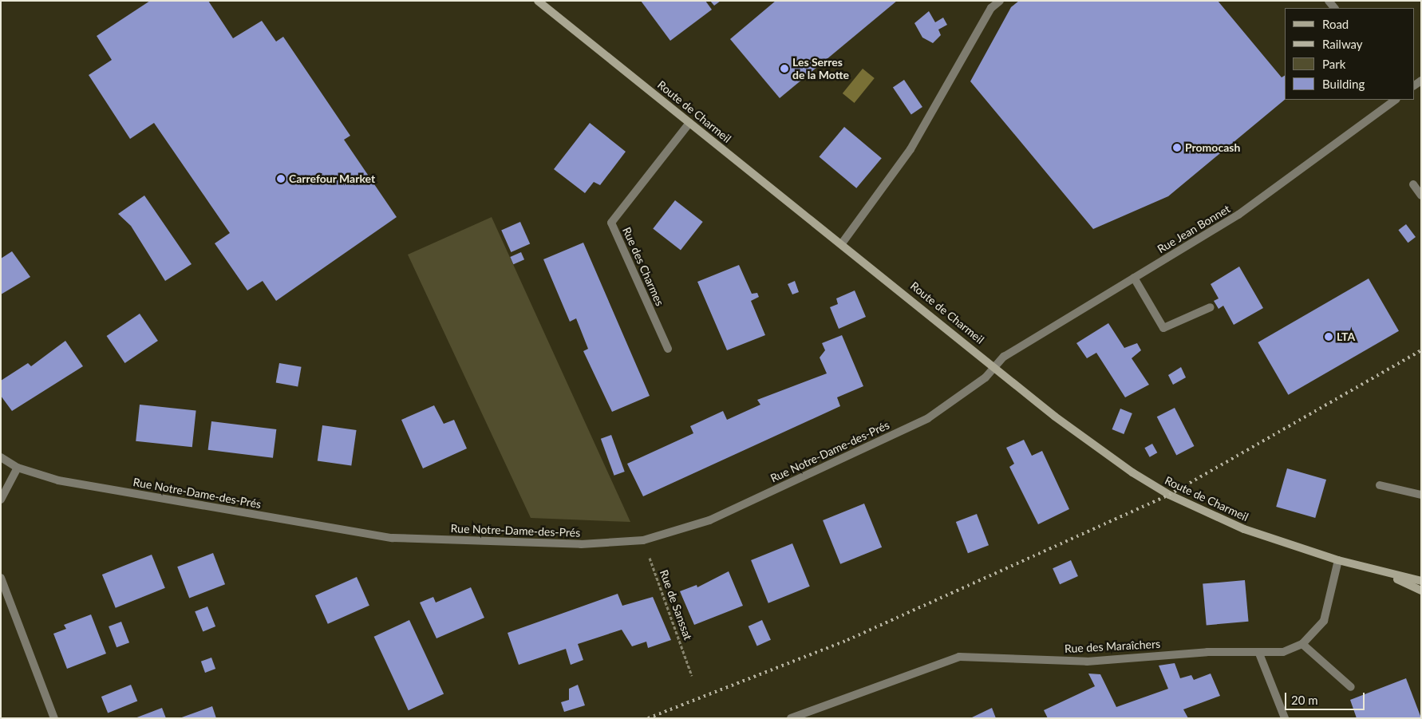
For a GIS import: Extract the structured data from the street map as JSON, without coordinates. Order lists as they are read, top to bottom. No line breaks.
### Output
{"streets":{"main road":["Route de Charmeil"],"street":["Rue Jean Bonnet","Rue des Charmes","Rue Notre-Dame-des-Prés","Rue des Maraîchers"],"path":["Rue de Sanssat"]},"crossings":[["Route de Charmeil","Rue Jean Bonnet"],["Route de Charmeil","Rue des Charmes"],["Route de Charmeil","Rue Notre-Dame-des-Prés"],["Route de Charmeil","Rue des Maraîchers"],["Rue Jean Bonnet","Rue Notre-Dame-des-Prés"],["Rue Notre-Dame-des-Prés","Rue de Sanssat"]],"places":["Les Serres de la Motte","Promocash","Carrefour Market","LTA"],"legend":["Road","Railway","Park","Building"],"scale_bar":"20 m"}
